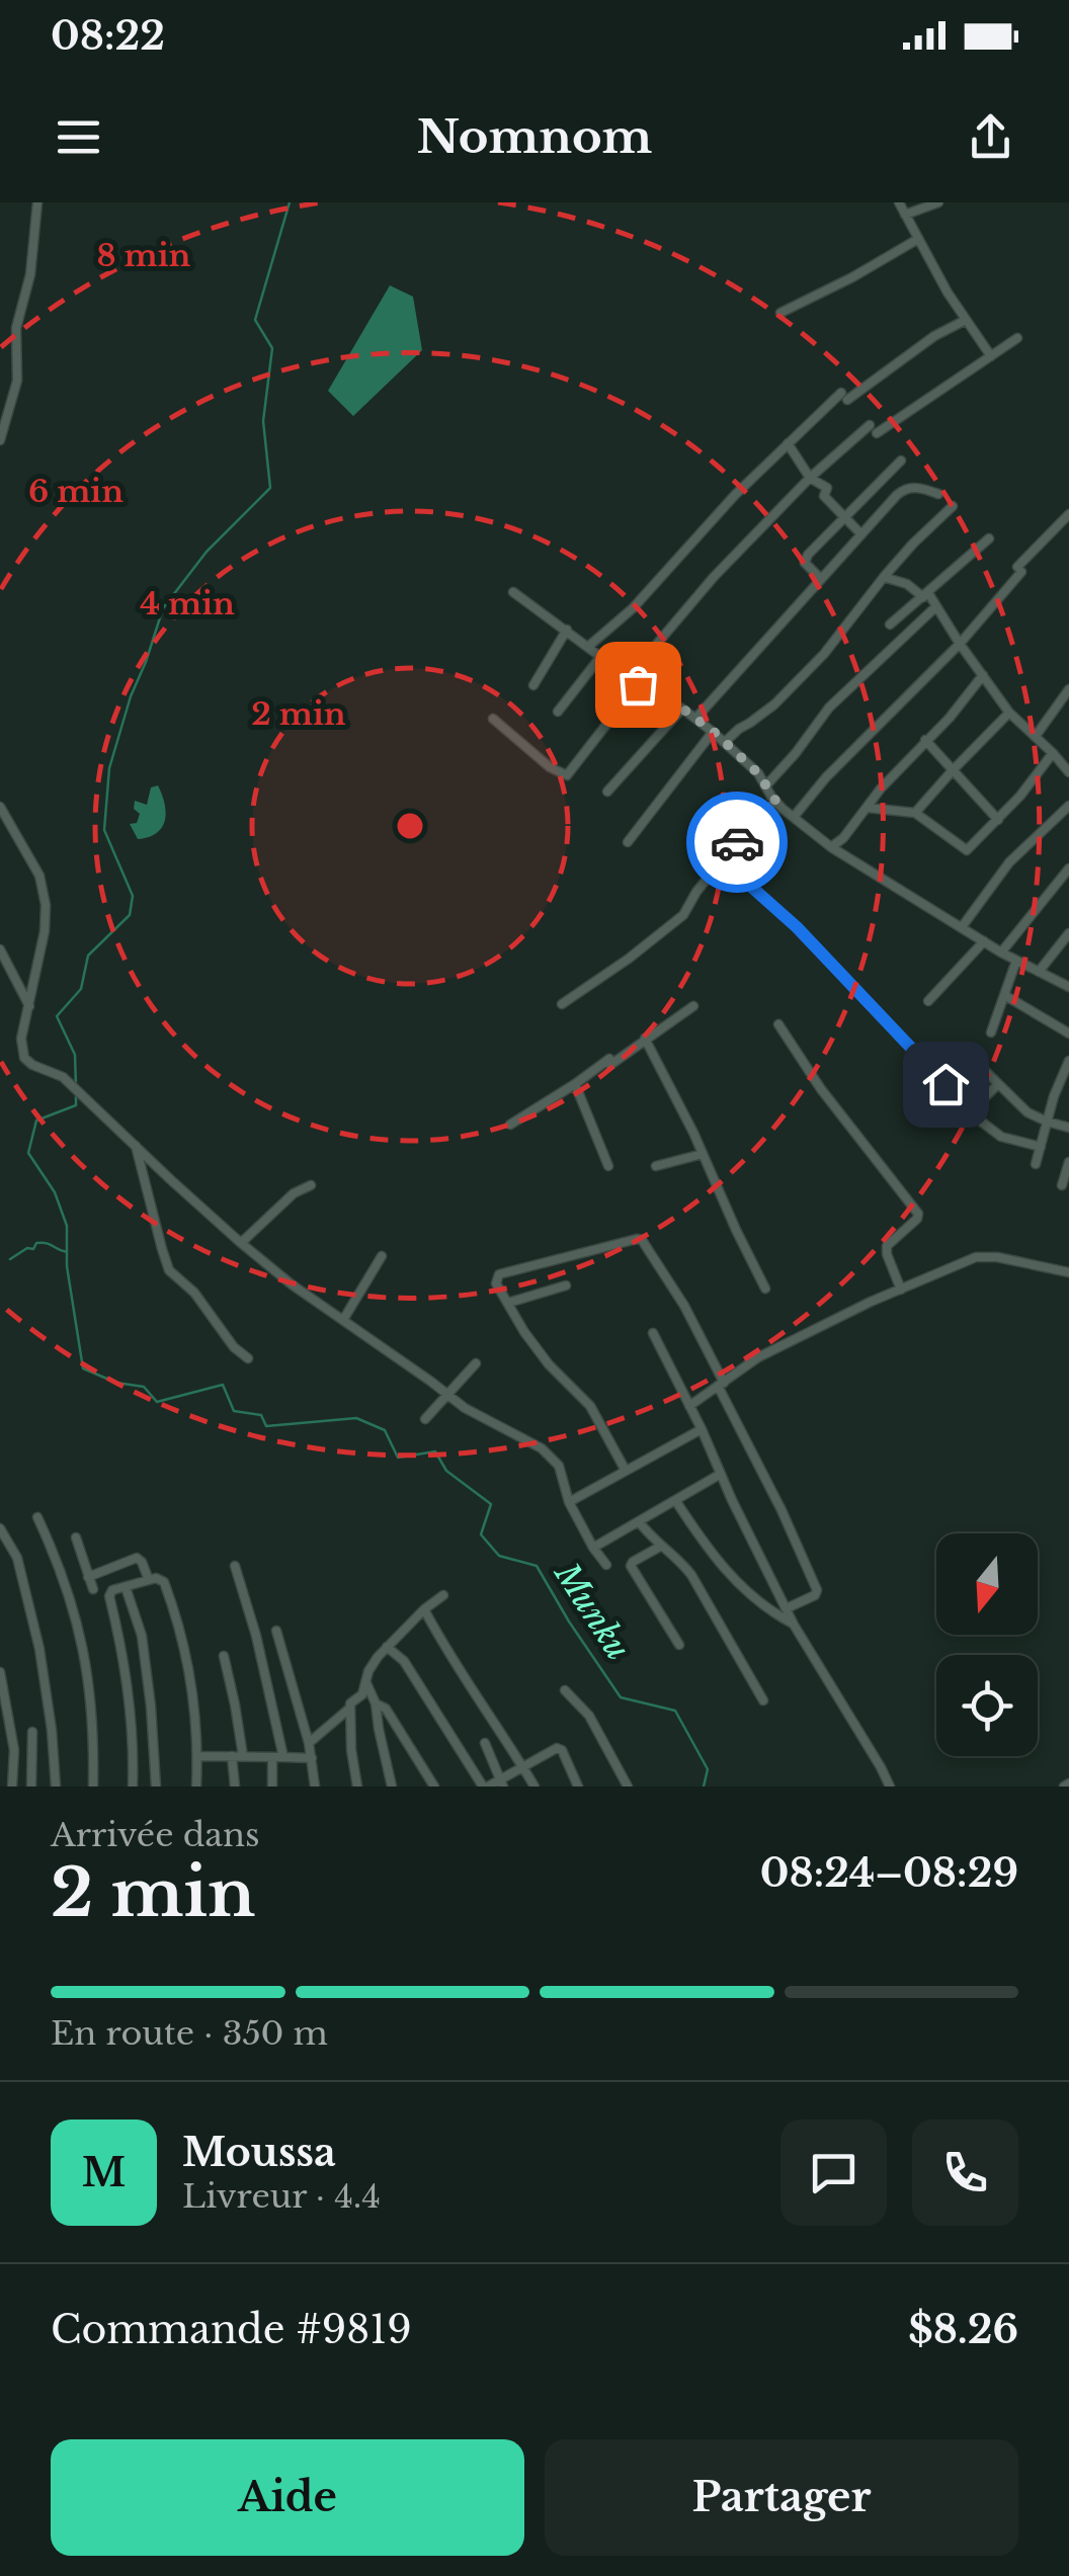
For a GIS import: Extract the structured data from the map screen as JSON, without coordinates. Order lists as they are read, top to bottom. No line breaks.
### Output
{"water":["Munku"],"north":"bottom","page":{"status":"08:22","header":"Nomnom","heading":["2 min","Arrivée dans","08:24–08:29"],"panel":["Moussa","Livreur · 4.4","Commande #9819","$8.26"],"bar":"En route · 350 m","round":"M","buttons":["Aide","Partager"]},"rings":["8 min","6 min","4 min","2 min"]}
